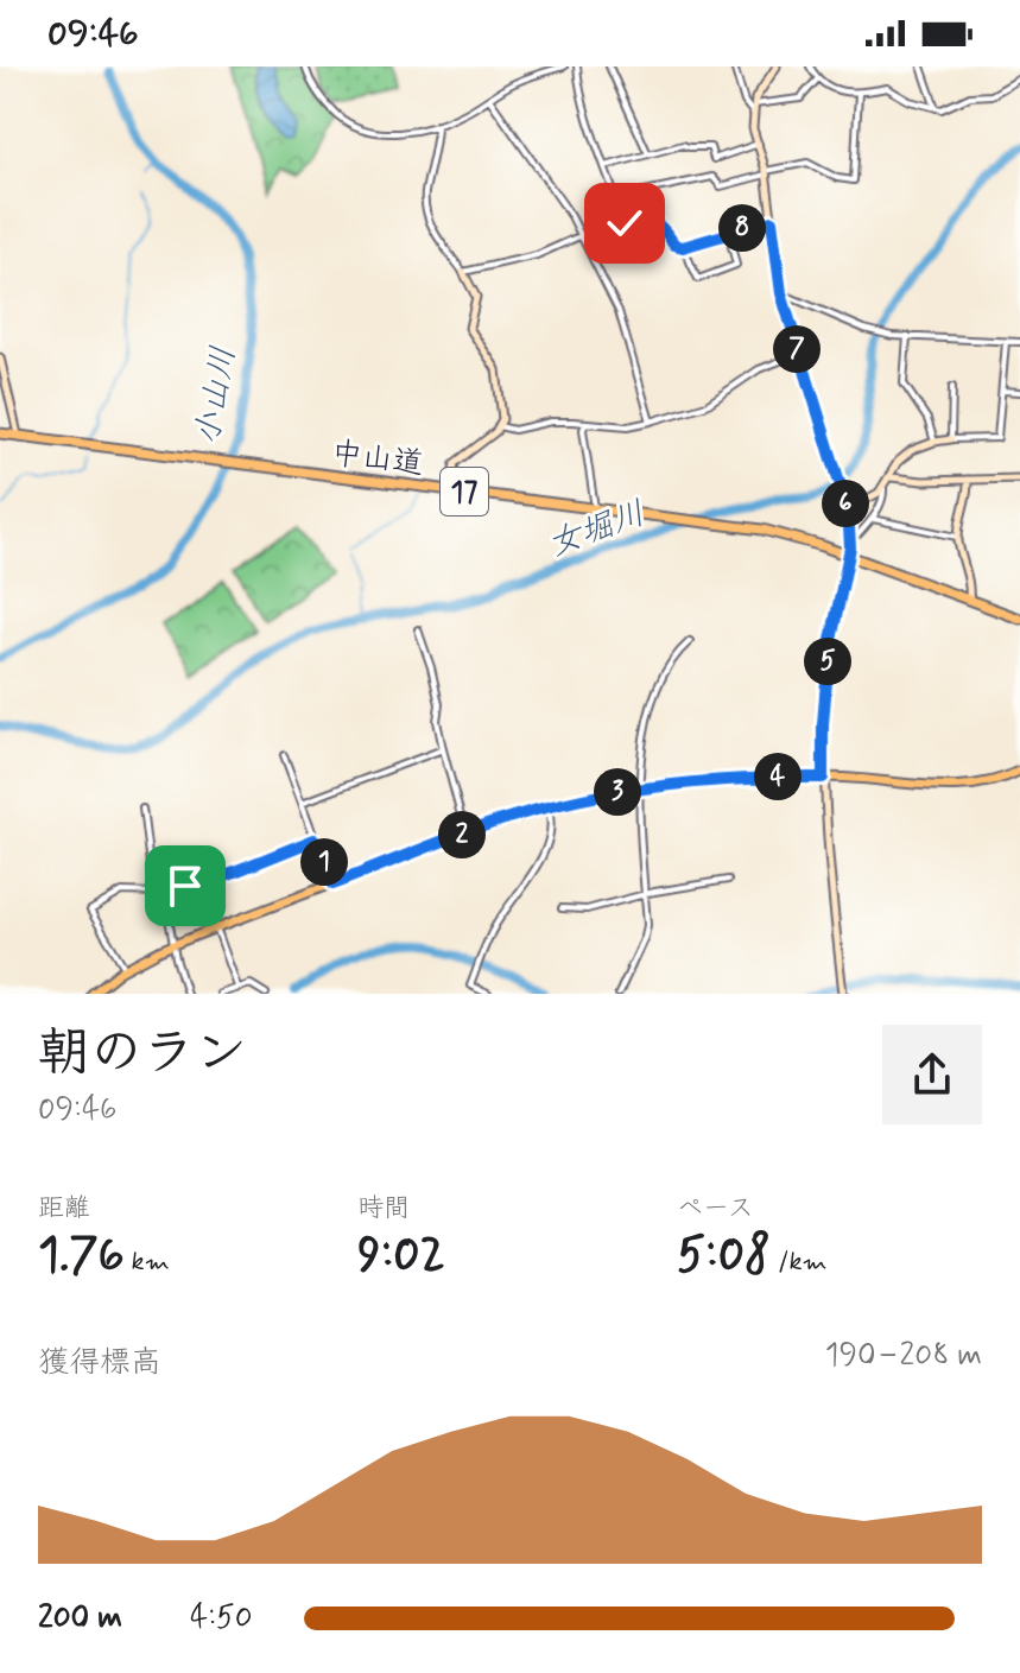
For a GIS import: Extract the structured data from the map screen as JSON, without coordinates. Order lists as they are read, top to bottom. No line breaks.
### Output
{"streets":{"highway":["中山道","17"]},"water":["小山川","女堀川"],"page":{"status":"09:46","pins":["8","7","6","5","4","3","2","1"],"heading":["朝のラン","09:46"],"stats":[["距離","1.76 km"],["時間","9:02"],["ペース","5:08 /km"]],"chart":["獲得標高","190–208 m"],"list":[{"name":"200 m","note":"4:50"}]}}
